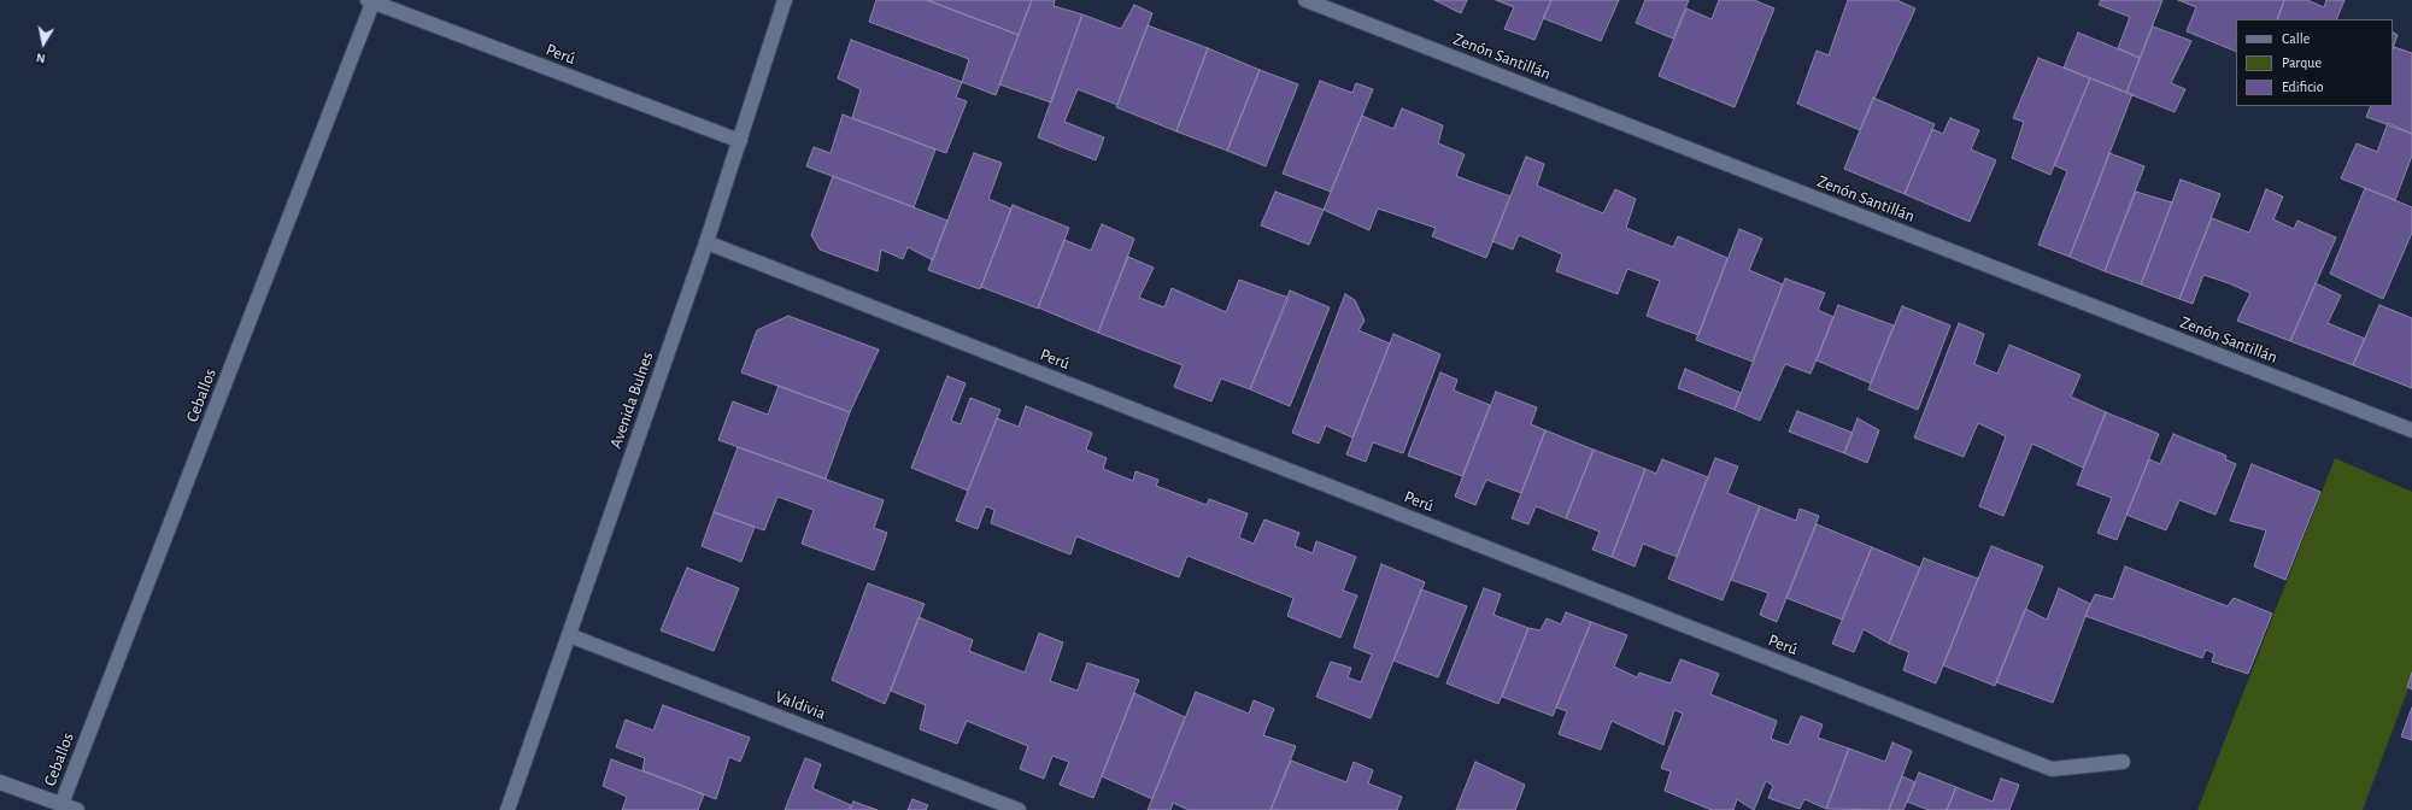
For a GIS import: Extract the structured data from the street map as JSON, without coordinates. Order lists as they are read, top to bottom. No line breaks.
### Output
{"streets":{"street":["Perú","Zenón Santillán","Ceballos","Avenida Bulnes","Valdivia"]},"crossings":[["Perú","Ceballos"],["Perú","Avenida Bulnes"],["Avenida Bulnes","Valdivia"]],"legend":["Calle","Parque","Edificio"],"north":"bottom"}
